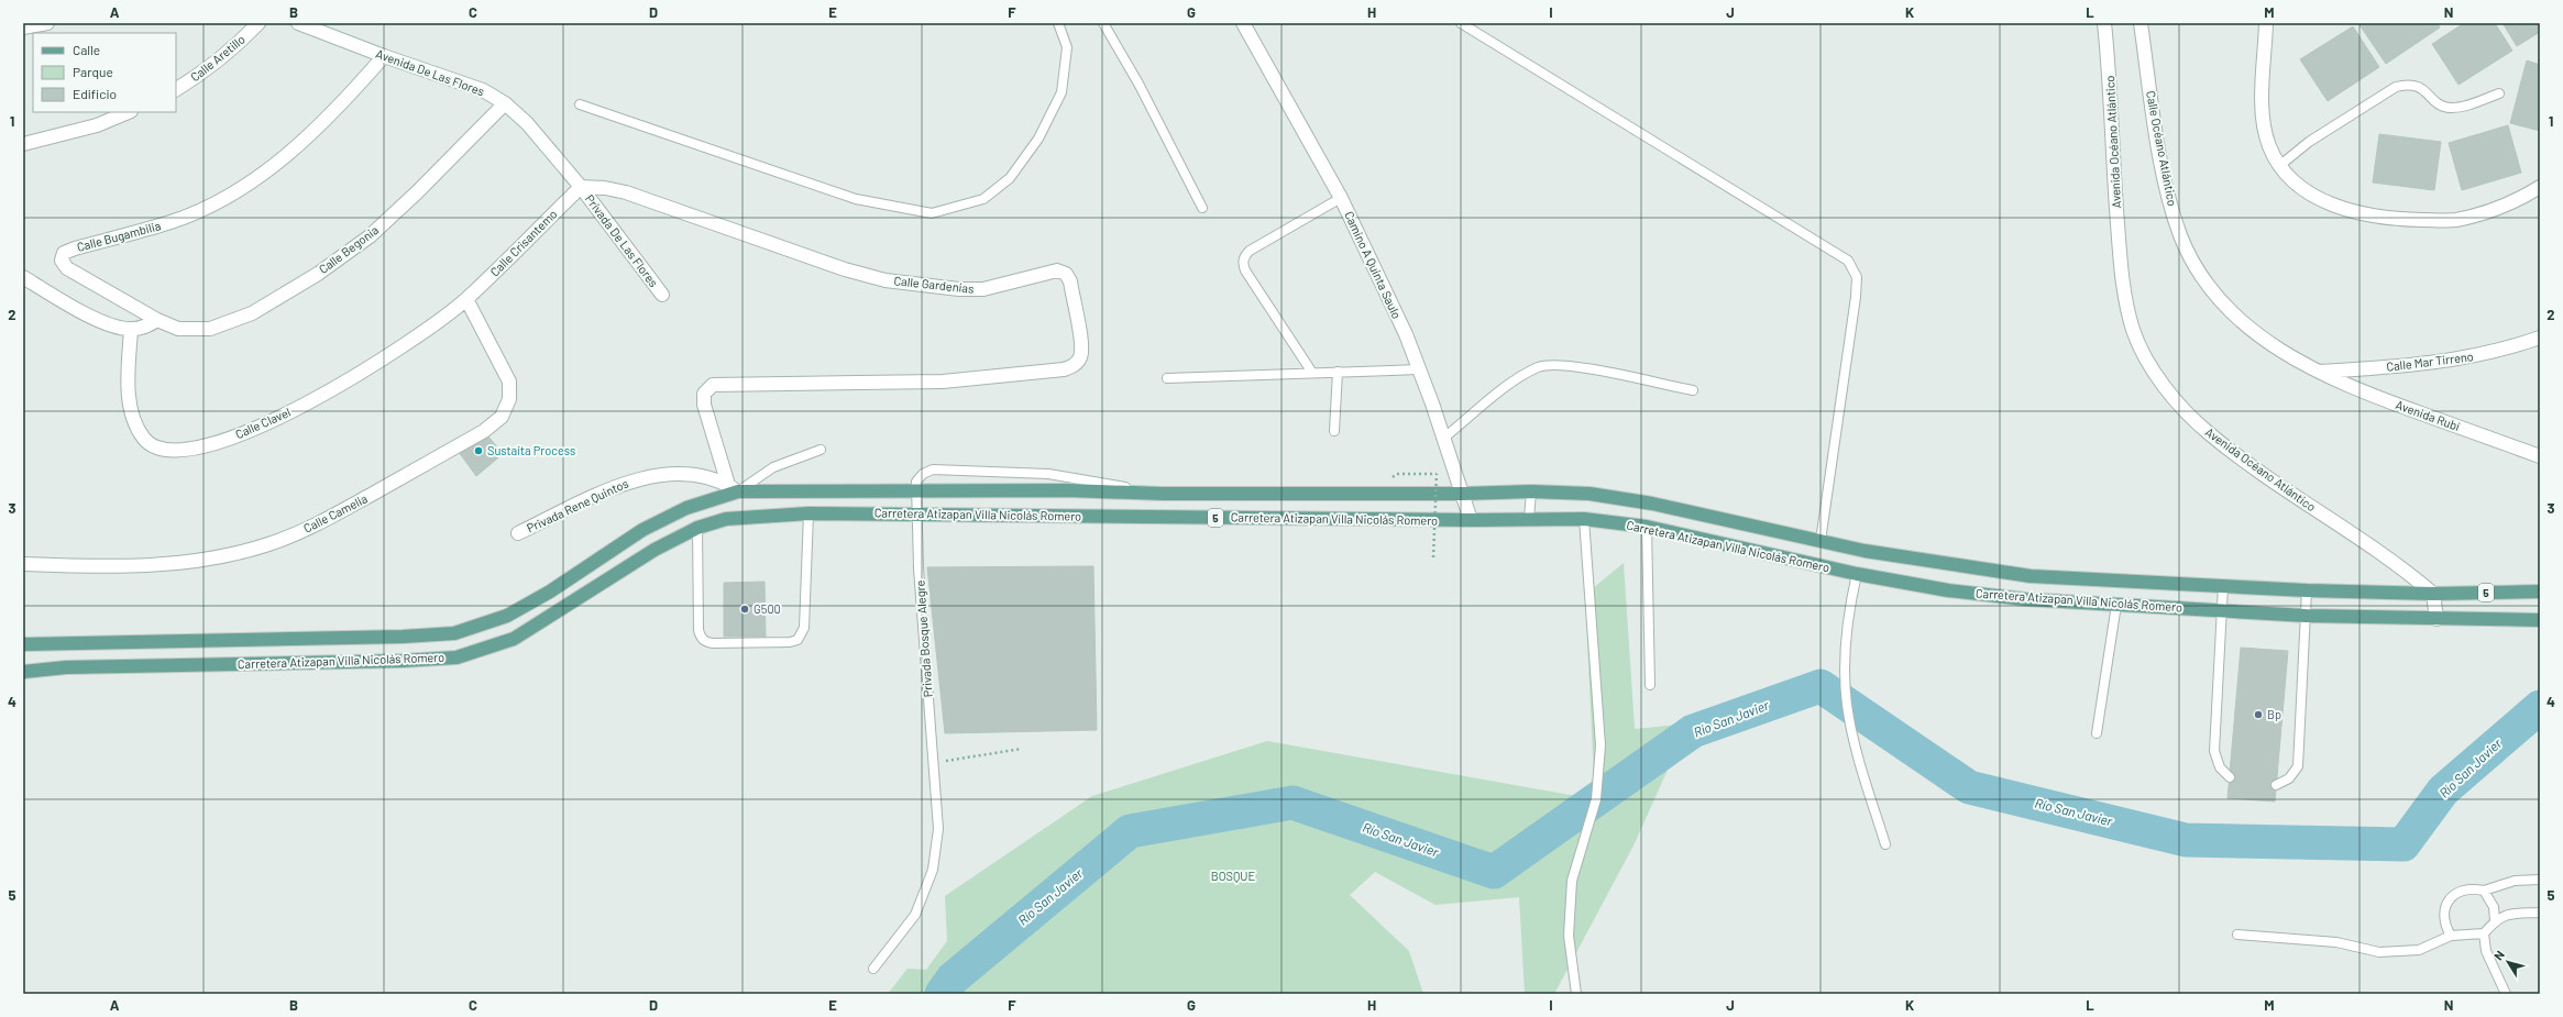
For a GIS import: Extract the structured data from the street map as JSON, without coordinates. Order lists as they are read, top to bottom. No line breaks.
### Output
{"streets":{"main road":["Carretera Atizapan Villa Nicolás Romero","5"],"street":["Calle Aretillo","Avenida De Las Flores","Avenida Océano Atlántico","Calle Océano Atlántico","Calle Bugambilia","Privada De Las Flores","Calle Crisantemo","Calle Begonia","Camino A Quinta Saulo","Calle Gardenias","Calle Mar Tirreno","Avenida Rubí","Calle Clavel","Privada Rene Quintos","Calle Camelia"],"lane":["Privada Bosque Alegre"]},"crossings":[["Avenida De Las Flores","Calle Bugambilia"],["Avenida De Las Flores","Privada De Las Flores"],["Avenida De Las Flores","Calle Crisantemo"],["Avenida De Las Flores","Calle Begonia"],["Avenida De Las Flores","Calle Gardenias"],["Avenida Océano Atlántico","Carretera Atizapan Villa Nicolás Romero"],["Avenida Océano Atlántico","5"],["Calle Océano Atlántico","Calle Mar Tirreno"],["Calle Océano Atlántico","Avenida Rubí"],["Calle Bugambilia","Calle Begonia"],["Privada De Las Flores","Calle Crisantemo"],["Privada De Las Flores","Calle Gardenias"],["Calle Crisantemo","Calle Gardenias"],["Calle Crisantemo","Calle Clavel"],["Calle Crisantemo","Calle Camelia"],["Camino A Quinta Saulo","Carretera Atizapan Villa Nicolás Romero"],["Calle Gardenias","Privada Rene Quintos"],["Calle Gardenias","Carretera Atizapan Villa Nicolás Romero"],["Calle Mar Tirreno","Avenida Rubí"],["Calle Clavel","Calle Camelia"],["Privada Rene Quintos","Carretera Atizapan Villa Nicolás Romero"],["Carretera Atizapan Villa Nicolás Romero","5"],["Carretera Atizapan Villa Nicolás Romero","Privada Bosque Alegre"]],"water":["Río San Javier"],"parks":["BOSQUE"],"places":["Sustaita Process","G500","Bp"],"legend":["Calle","Parque","Edificio"],"north":"top left","grid":{"columns":["A","B","C","D","E","F","G","H","I","J","K","L","M","N"],"rows":["1","2","3","4","5"]}}
